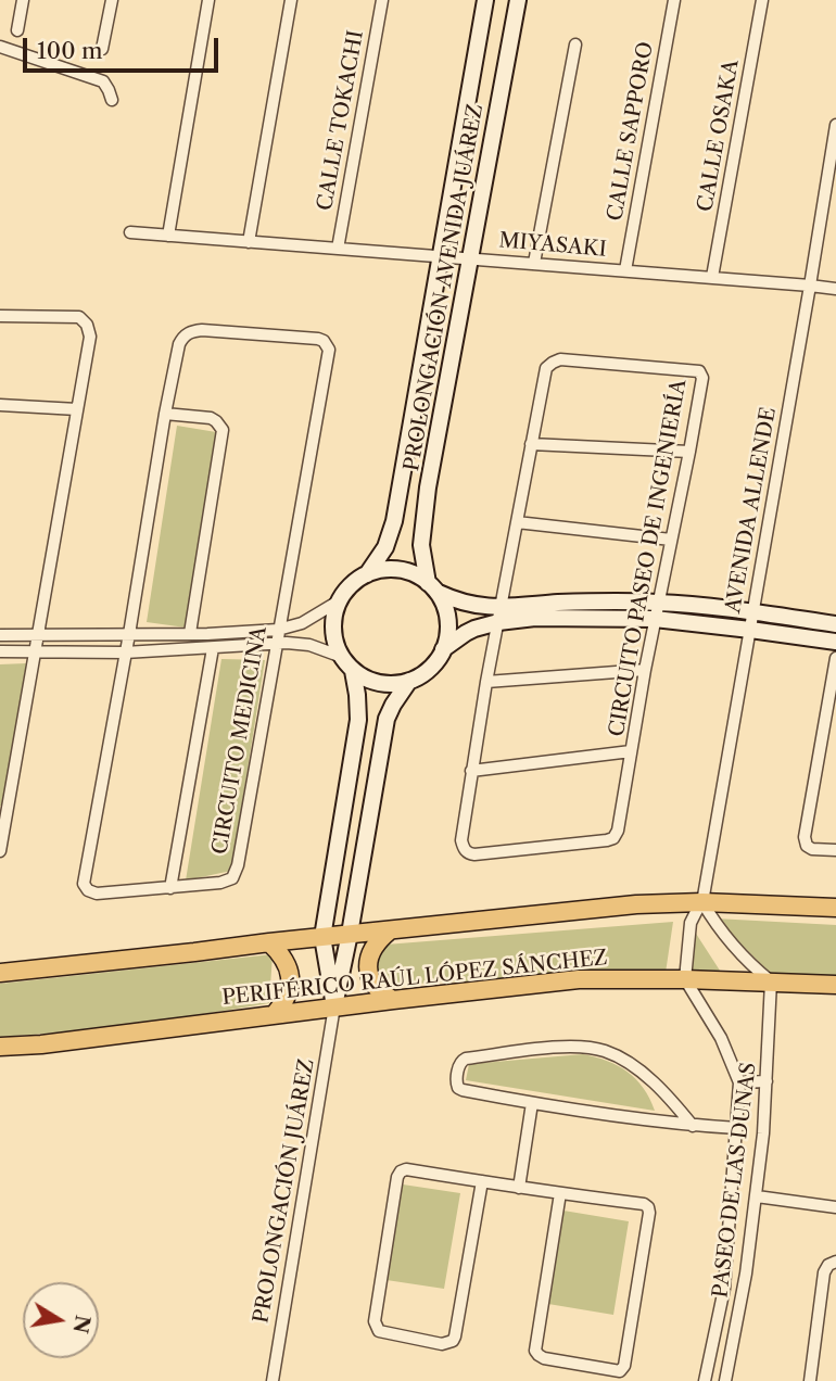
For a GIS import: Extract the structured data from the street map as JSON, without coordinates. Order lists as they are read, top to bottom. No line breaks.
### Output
{"streets":{"main road":["PERIFÉRICO RAÚL LÓPEZ SÁNCHEZ"],"street":["CALLE TOKACHI","CALLE SAPPORO","CALLE OSAKA","MIYASAKI","PROLONGACIÓN AVENIDA JUÁREZ","AVENIDA ALLENDE","CIRCUITO PASEO DE INGENIERÍA","CIRCUITO MEDICINA","PASEO DE LAS DUNAS","PROLONGACIÓN JUÁREZ"]},"crossings":[["CALLE TOKACHI","MIYASAKI"],["CALLE SAPPORO","MIYASAKI"],["CALLE OSAKA","MIYASAKI"],["MIYASAKI","PROLONGACIÓN AVENIDA JUÁREZ"],["MIYASAKI","AVENIDA ALLENDE"],["AVENIDA ALLENDE","PERIFÉRICO RAÚL LÓPEZ SÁNCHEZ"],["AVENIDA ALLENDE","PASEO DE LAS DUNAS"],["PERIFÉRICO RAÚL LÓPEZ SÁNCHEZ","PASEO DE LAS DUNAS"],["PERIFÉRICO RAÚL LÓPEZ SÁNCHEZ","PROLONGACIÓN JUÁREZ"]],"scale_bar":"100 m","north":"right"}
